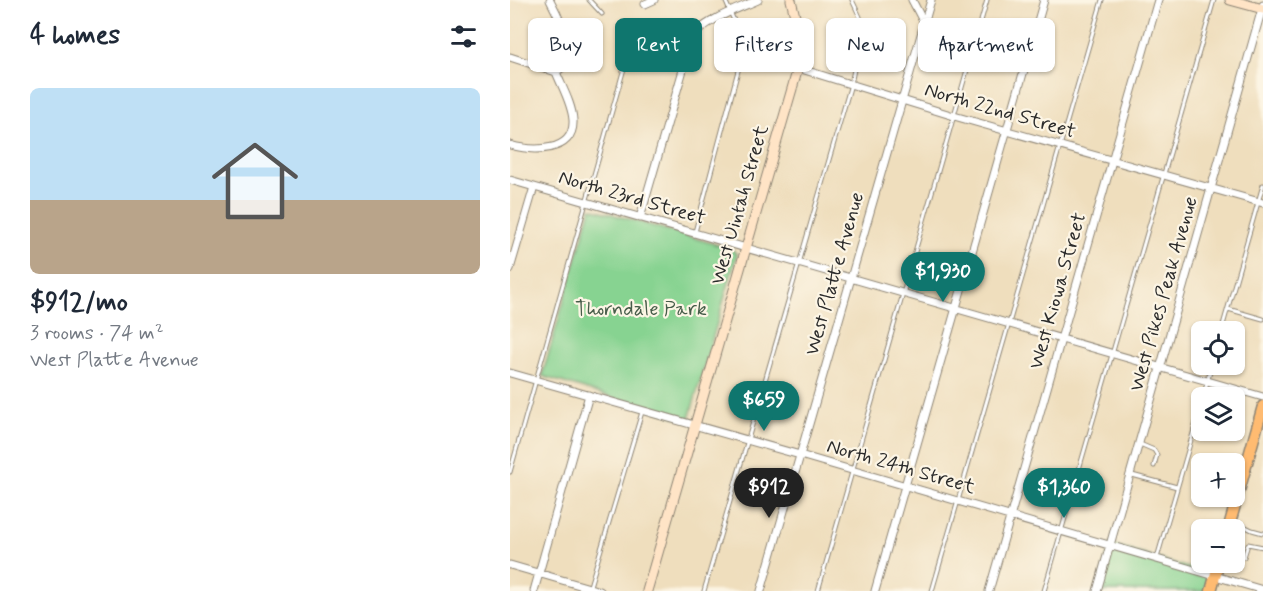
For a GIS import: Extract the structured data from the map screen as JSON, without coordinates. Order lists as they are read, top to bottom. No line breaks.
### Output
{"streets":{"main road":["West Uintah Street"],"street":["North 22nd Street","North 23rd Street","West Platte Avenue","West Kiowa Street","West Pikes Peak Avenue","North 24th Street"]},"crossings":[["North 22nd Street","West Platte Avenue"],["North 22nd Street","West Kiowa Street"],["North 22nd Street","West Pikes Peak Avenue"],["North 23rd Street","West Uintah Street"],["North 23rd Street","West Platte Avenue"],["North 23rd Street","West Kiowa Street"],["North 23rd Street","West Pikes Peak Avenue"],["West Uintah Street","North 24th Street"],["West Platte Avenue","North 24th Street"],["West Kiowa Street","North 24th Street"],["West Pikes Peak Avenue","North 24th Street"]],"parks":["Thorndale Park"],"page":{"heading":"4 homes","chip":["Buy","Rent","Filters","New","Apartment"],"list":[{"name":"$912/mo","note":"3 rooms · 74 m² · West Platte Avenue"}],"price":["$1,930","$659","$912","$1,360"],"map_buttons":["+","−"]}}
